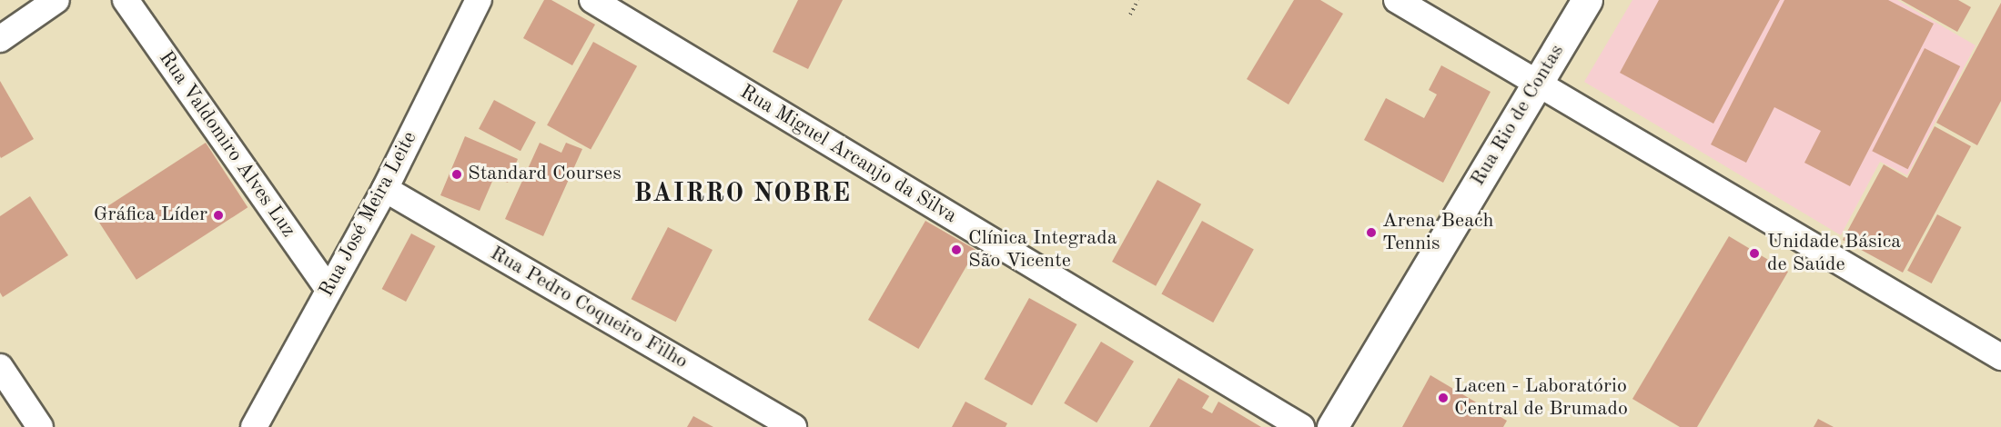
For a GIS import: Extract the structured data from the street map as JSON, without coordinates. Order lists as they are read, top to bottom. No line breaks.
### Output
{"streets":{"street":["Rua Rio de Contas","Rua Valdomiro Alves Luz","Rua Miguel Arcanjo da Silva","Rua José Meira Leite","Rua Pedro Coqueiro Filho"]},"crossings":[["Rua Valdomiro Alves Luz","Rua José Meira Leite"],["Rua José Meira Leite","Rua Pedro Coqueiro Filho"]],"districts":["BAIRRO NOBRE"],"places":["Standard Courses","Gráfica Líder","Arena Beach Tennis","Clínica Integrada São Vicente","Unidade Básica de Saúde","Lacen - Laboratório Central de Brumado"]}
